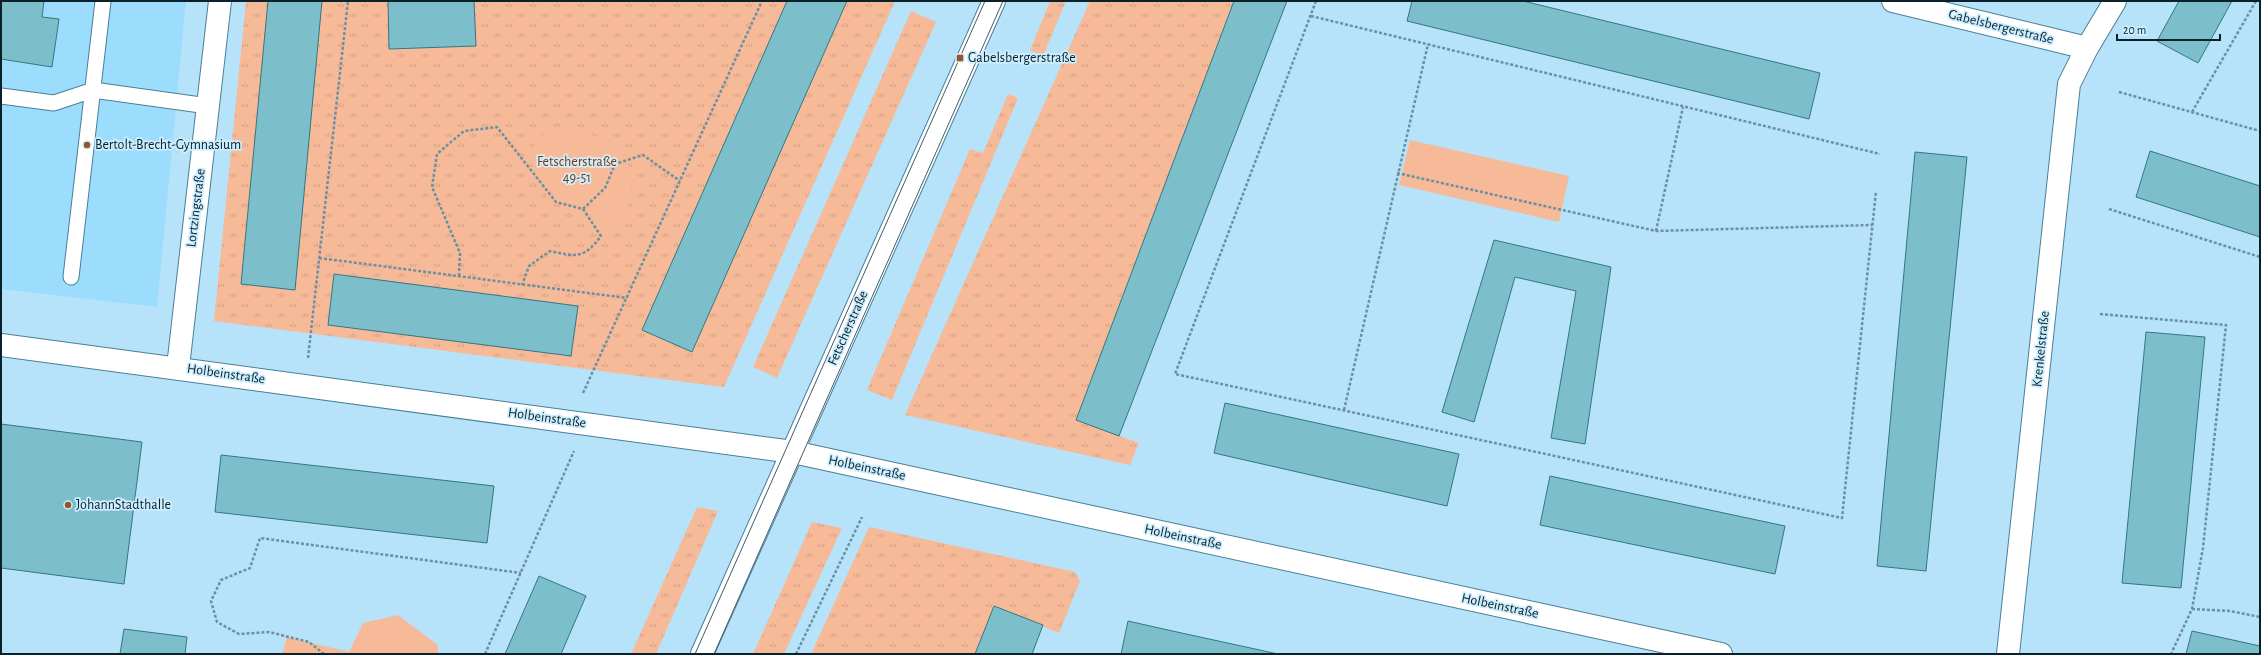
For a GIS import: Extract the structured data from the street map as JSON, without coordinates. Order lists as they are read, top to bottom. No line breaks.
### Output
{"streets":{"street":["Gabelsbergerstraße","Lortzingstraße","Fetscherstraße","Krenkelstraße","Holbeinstraße"]},"crossings":[["Gabelsbergerstraße","Krenkelstraße"],["Lortzingstraße","Holbeinstraße"],["Fetscherstraße","Holbeinstraße"]],"parks":["Fetscherstraße 49-51"],"places":{"transit":["Gabelsbergerstraße"],"other":["Bertolt-Brecht-Gymnasium","JohannStadthalle"]},"scale_bar":"20 m"}
